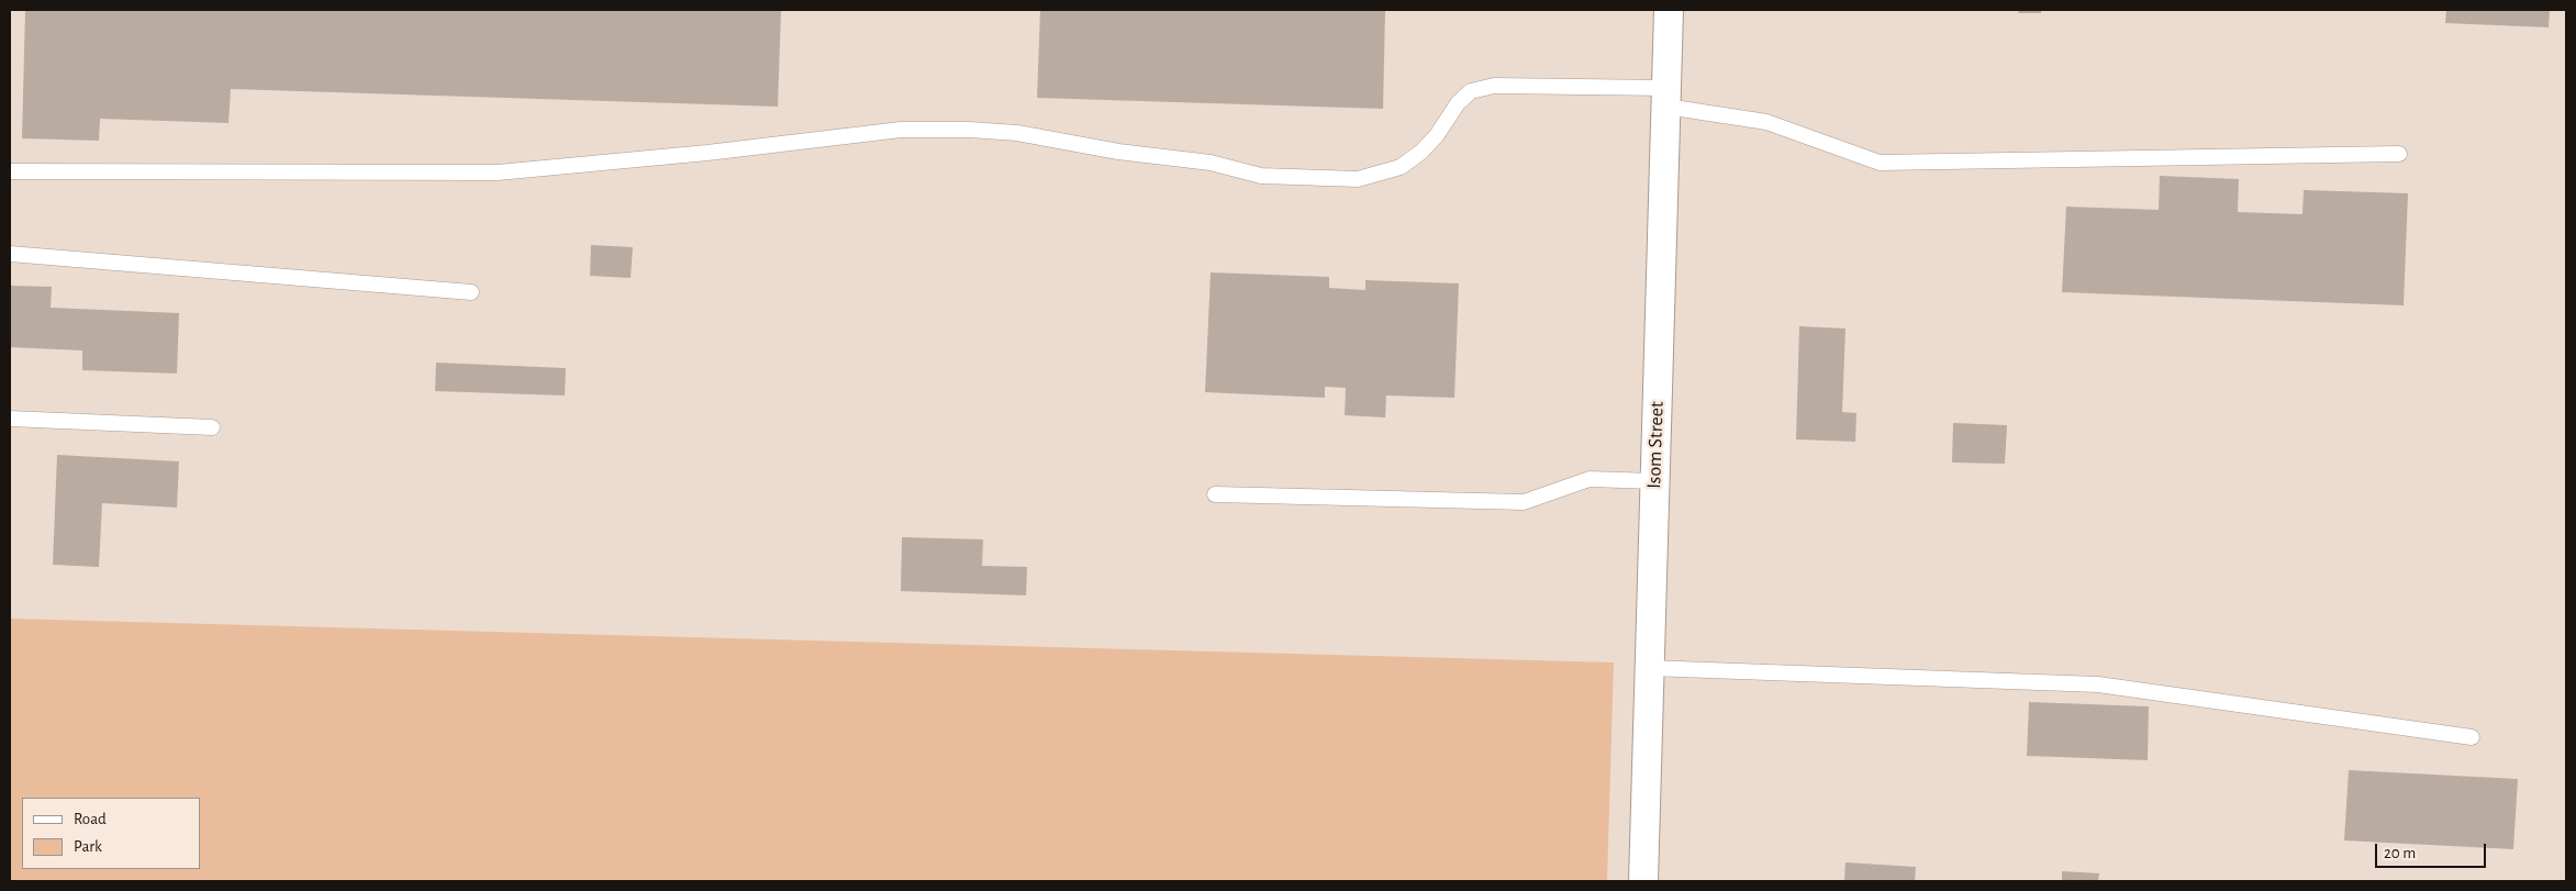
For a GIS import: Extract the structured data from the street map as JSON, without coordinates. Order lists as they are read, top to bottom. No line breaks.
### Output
{"streets":{"street":["Isom Street"]},"legend":["Road","Park"],"scale_bar":"20 m"}
